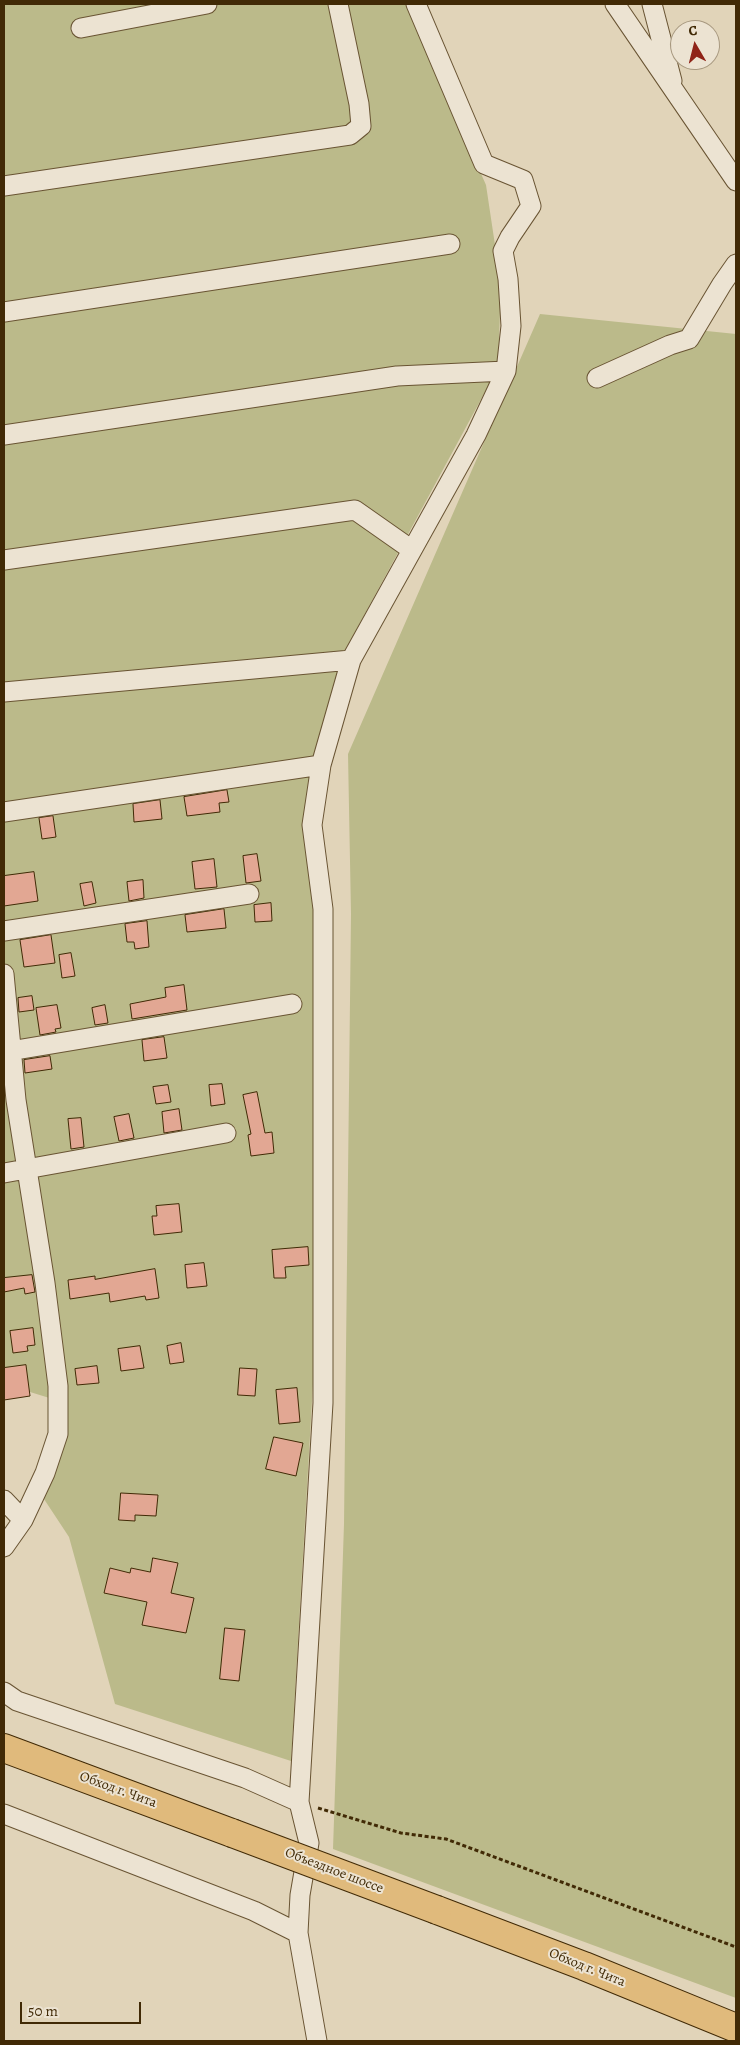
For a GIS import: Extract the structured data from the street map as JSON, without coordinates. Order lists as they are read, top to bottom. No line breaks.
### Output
{"streets":{"highway":["Обход г. Чита","Объездное шоссе"]},"crossings":[["Обход г. Чита","Объездное шоссе"]],"scale_bar":"50 m","north":"top"}
